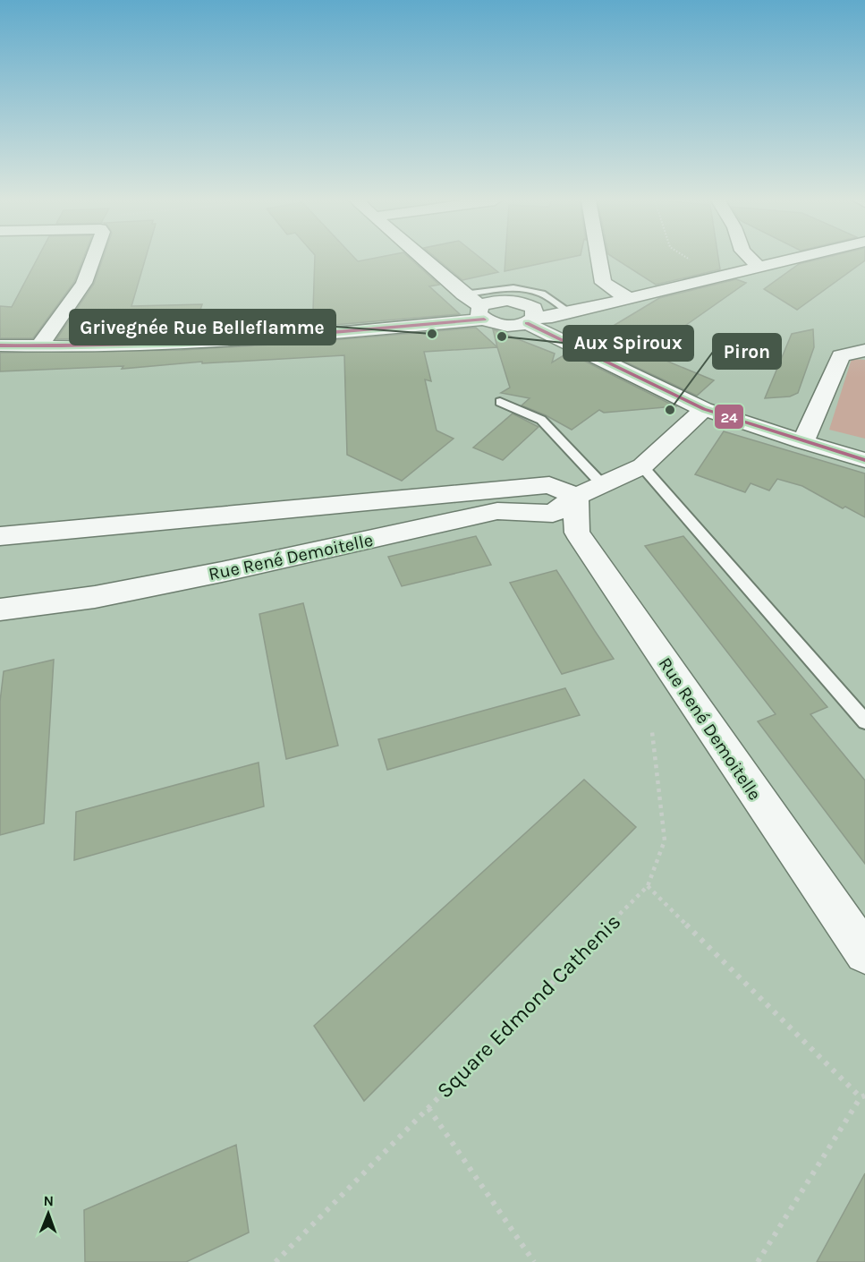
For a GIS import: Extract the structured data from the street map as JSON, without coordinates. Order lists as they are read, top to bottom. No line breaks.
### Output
{"streets":{"street":["Rue René Demoitelle"],"path":["Square Edmond Cathenis"]},"places":["Grivegnée Rue Belleflamme","Aux Spiroux","Piron"],"lines":["transit line 24"],"north":"top"}
